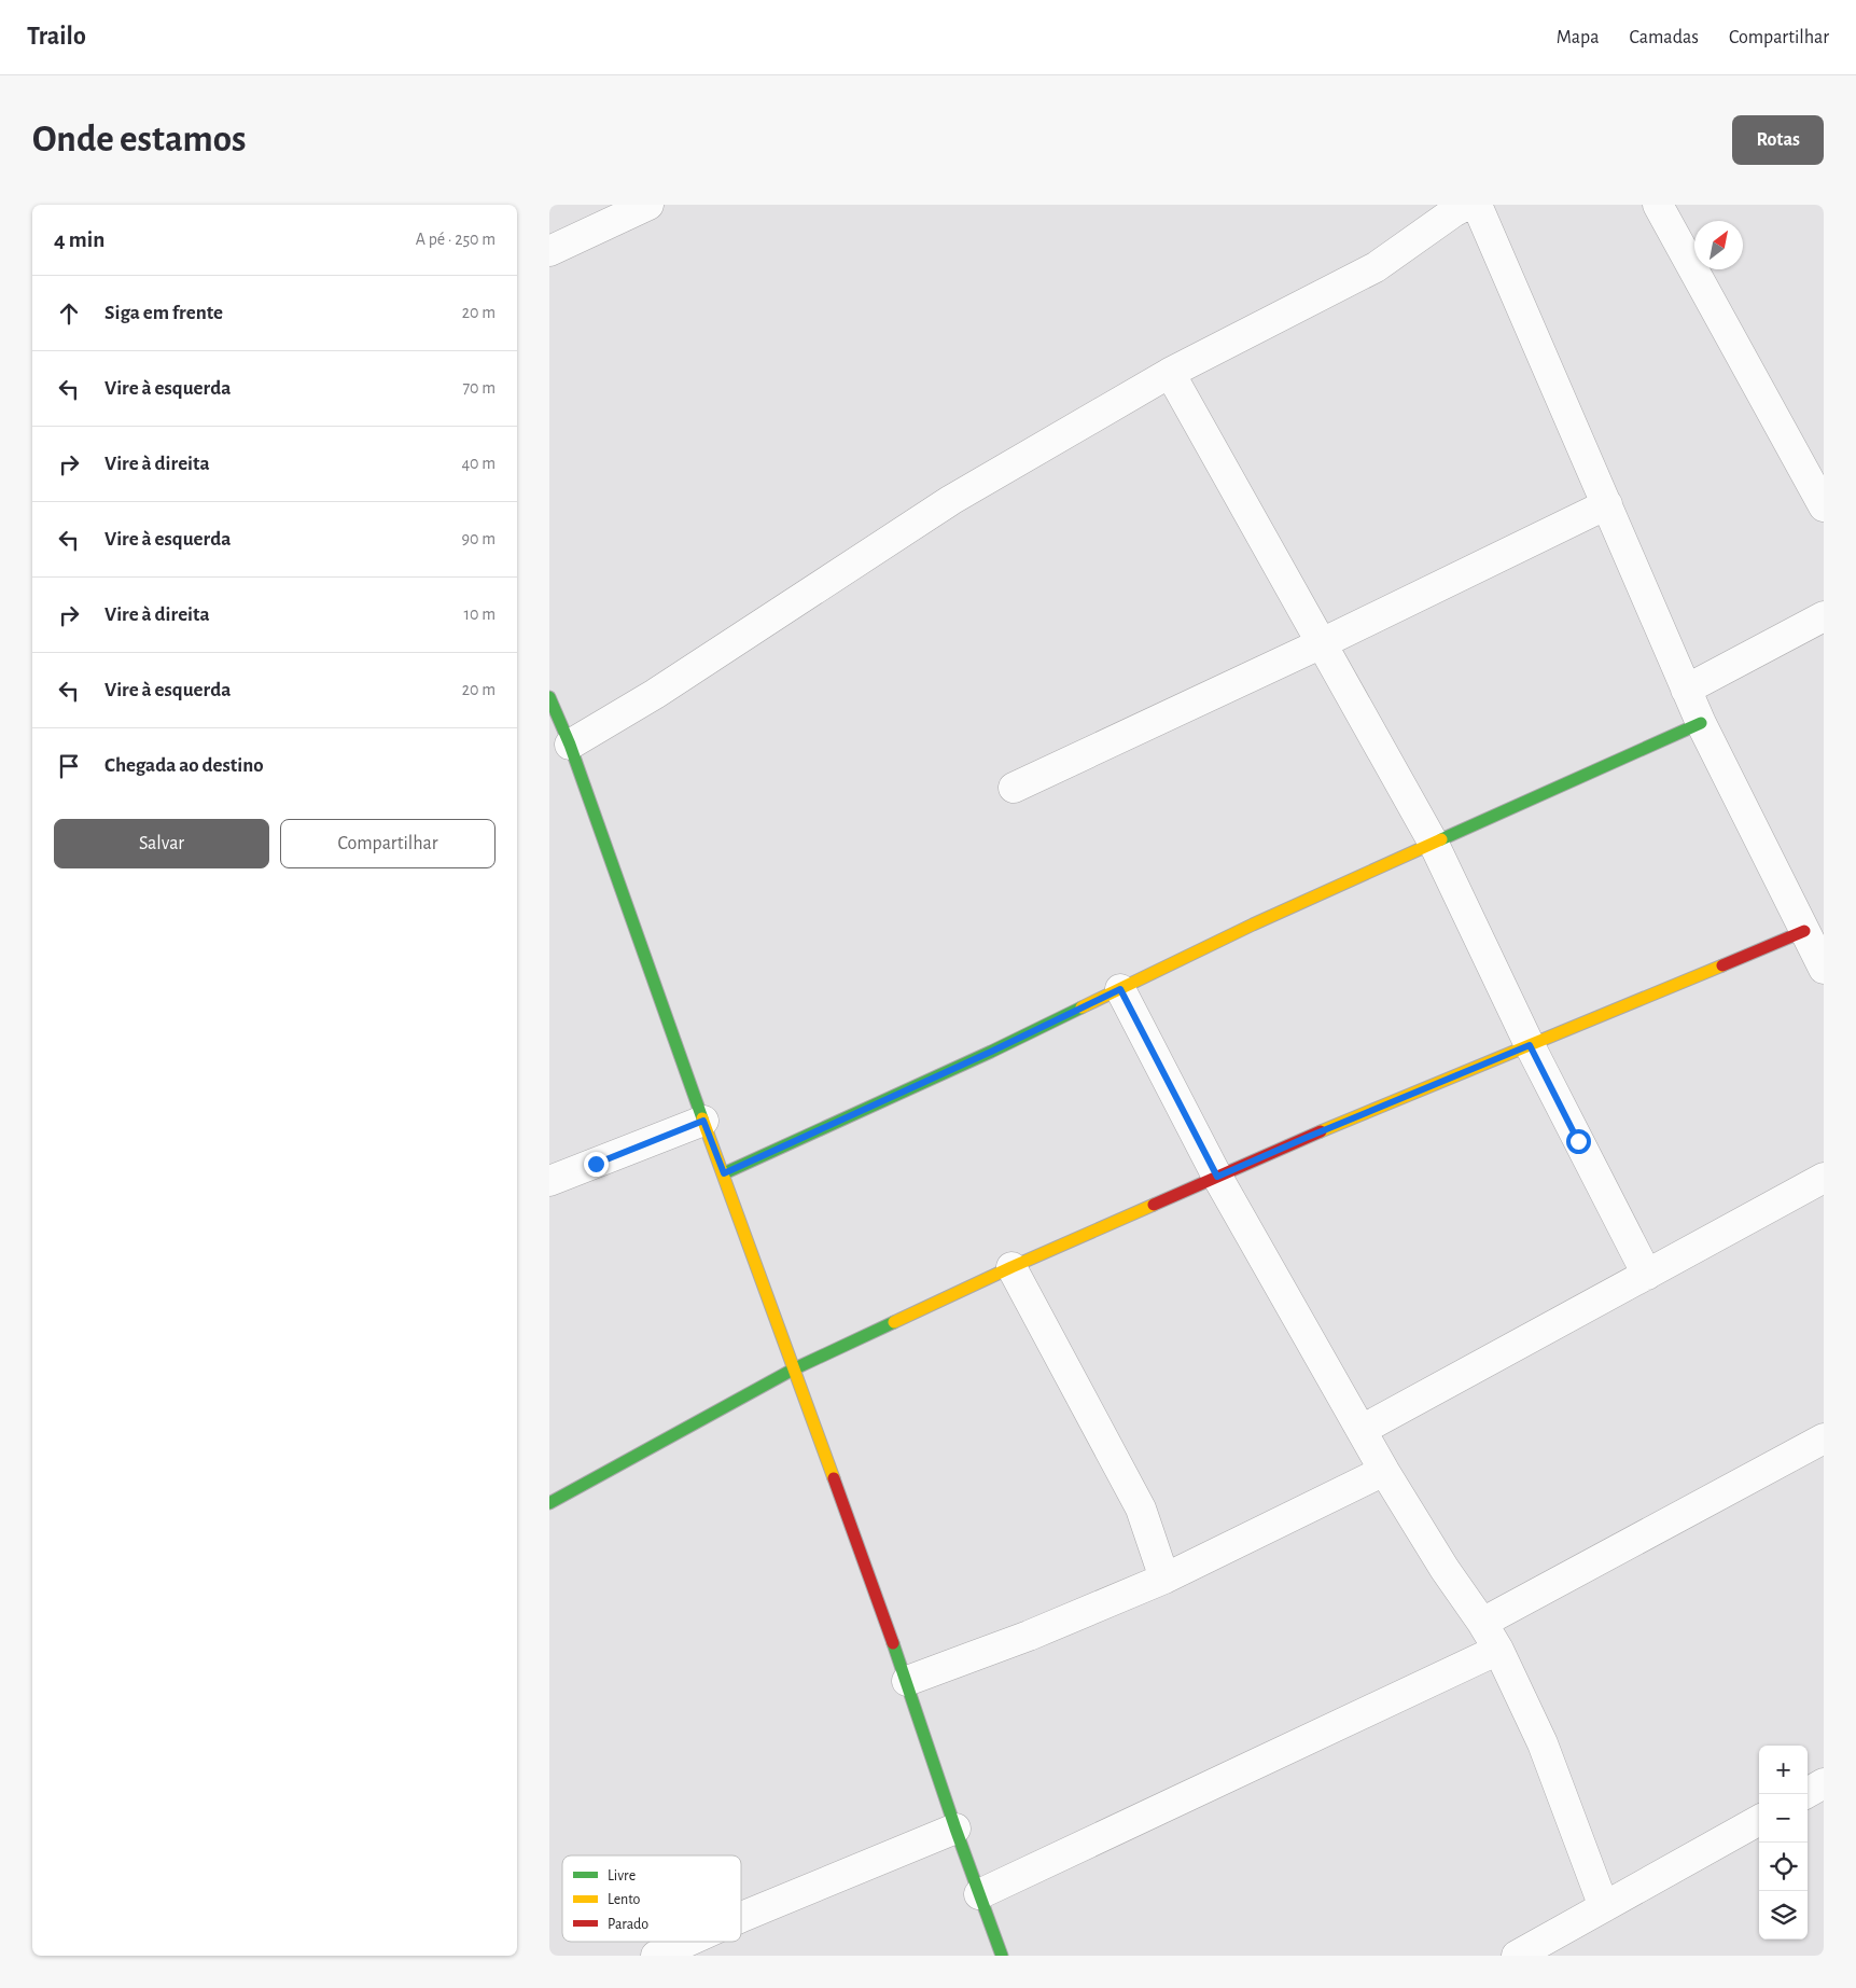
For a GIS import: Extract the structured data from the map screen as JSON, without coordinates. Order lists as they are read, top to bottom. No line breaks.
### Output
{"legend":["Livre","Lento","Parado"],"north":"top right","page":{"header":"Trailo","nav":["Mapa","Camadas","Compartilhar"],"buttons":["Rotas",["Salvar","Compartilhar"]],"title":"Onde estamos","heading":["4 min","A pé · 250 m"],"list":[["Siga em frente","20 m"],["Vire à esquerda","70 m"],["Vire à direita","40 m"],["Vire à esquerda","90 m"],["Vire à direita","10 m"],["Vire à esquerda","20 m"],"Chegada ao destino"],"map_buttons":["+","−"]}}
